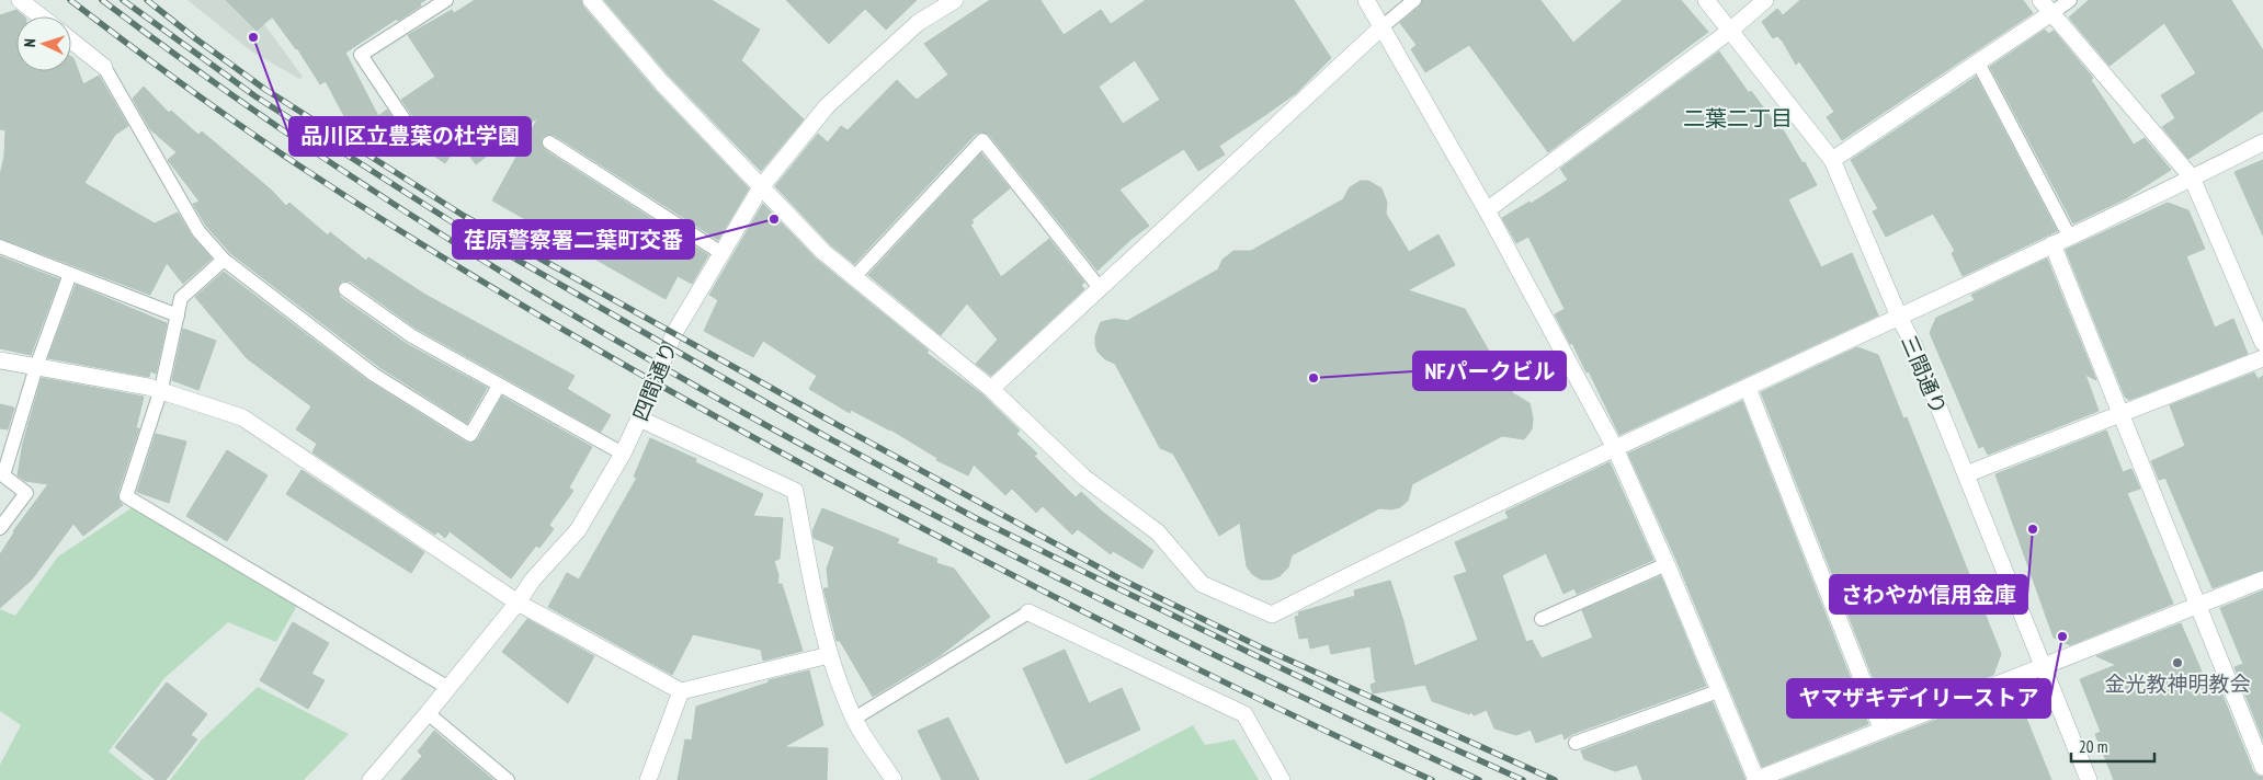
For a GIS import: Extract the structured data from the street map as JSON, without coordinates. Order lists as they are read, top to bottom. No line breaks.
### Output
{"streets":{"street":["三間通り","四間通り"]},"districts":["二葉二丁目"],"places":["品川区立豊葉の杜学園","荏原警察署二葉町交番","NFパークビル","さわやか信用金庫","ヤマザキデイリーストア","金光教神明教会"],"scale_bar":"20 m","north":"left"}
